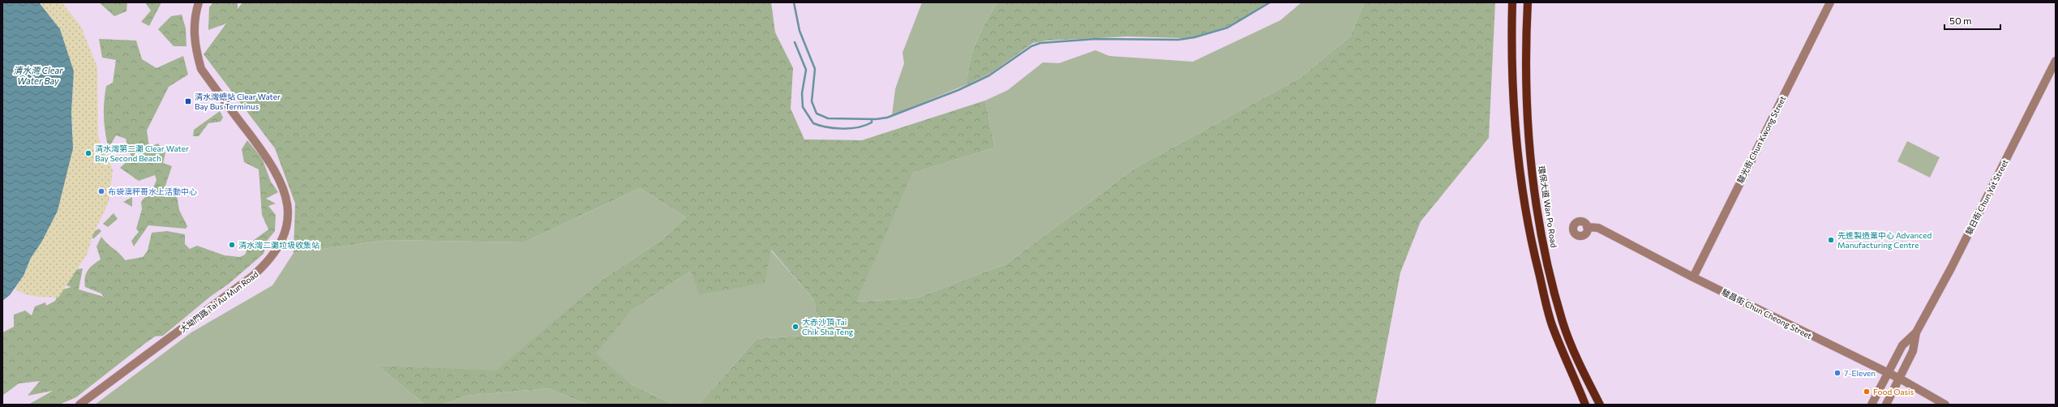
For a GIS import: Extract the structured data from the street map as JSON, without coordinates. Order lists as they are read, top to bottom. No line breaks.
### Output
{"streets":{"main road":["環保大道 Wan Po Road"],"street":["駿光街 Chun Kwong Street","駿日街 Chun Yat Street","大坳門路 Tai Au Mun Road","駿昌街 Chun Cheong Street"]},"crossings":[["駿光街 Chun Kwong Street","駿昌街 Chun Cheong Street"],["駿日街 Chun Yat Street","駿昌街 Chun Cheong Street"]],"water":["清水灣 Clear Water Bay"],"places":{"transit":["清水灣總站 Clear Water Bay Bus Terminus"],"other":["清水灣第二灘 Clear Water Bay Second Beach","布袋澳秤哥水上活動中心","先進製造業中心 Advanced Manufacturing Centre","清水灣二灘垃圾收集站","大赤沙頂 Tai Chik Sha Teng","7-Eleven","Food Oasis"]},"scale_bar":"50 m"}
